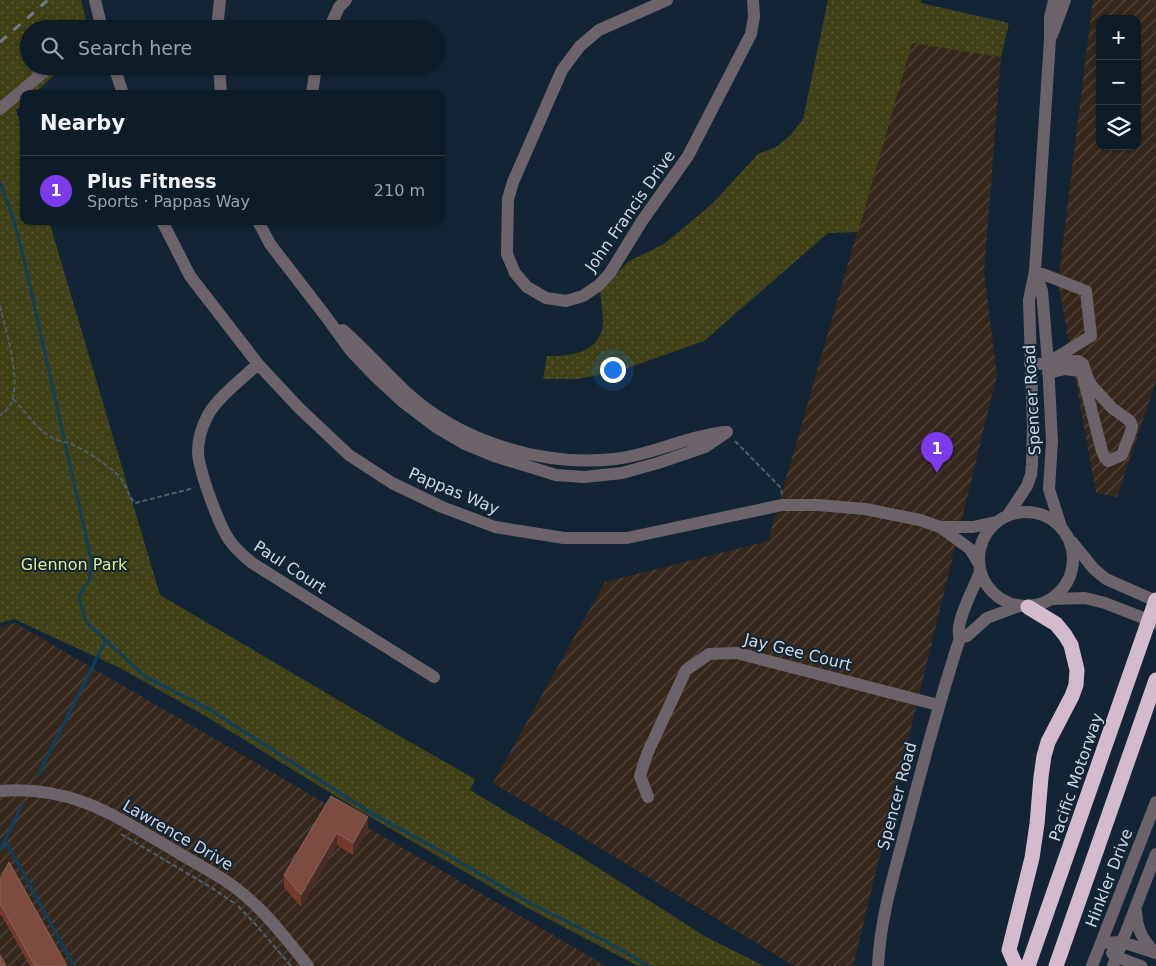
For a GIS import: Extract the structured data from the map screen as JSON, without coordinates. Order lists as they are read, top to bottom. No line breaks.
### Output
{"streets":{"highway":["Pacific Motorway"],"street":["John Francis Drive","Spencer Road","Pappas Way","Paul Court","Jay Gee Court","Lawrence Drive","Hinkler Drive"]},"crossings":[["Spencer Road","Pappas Way"],["Spencer Road","Jay Gee Court"],["Pappas Way","Paul Court"]],"parks":["Glennon Park"],"page":{"map_buttons":["+","−"],"search":"Search here","heading":"Nearby","list":[{"mark":"1","name":"Plus Fitness","note":"Sports · Pappas Way","value":"210 m"}],"pins":"1"}}
